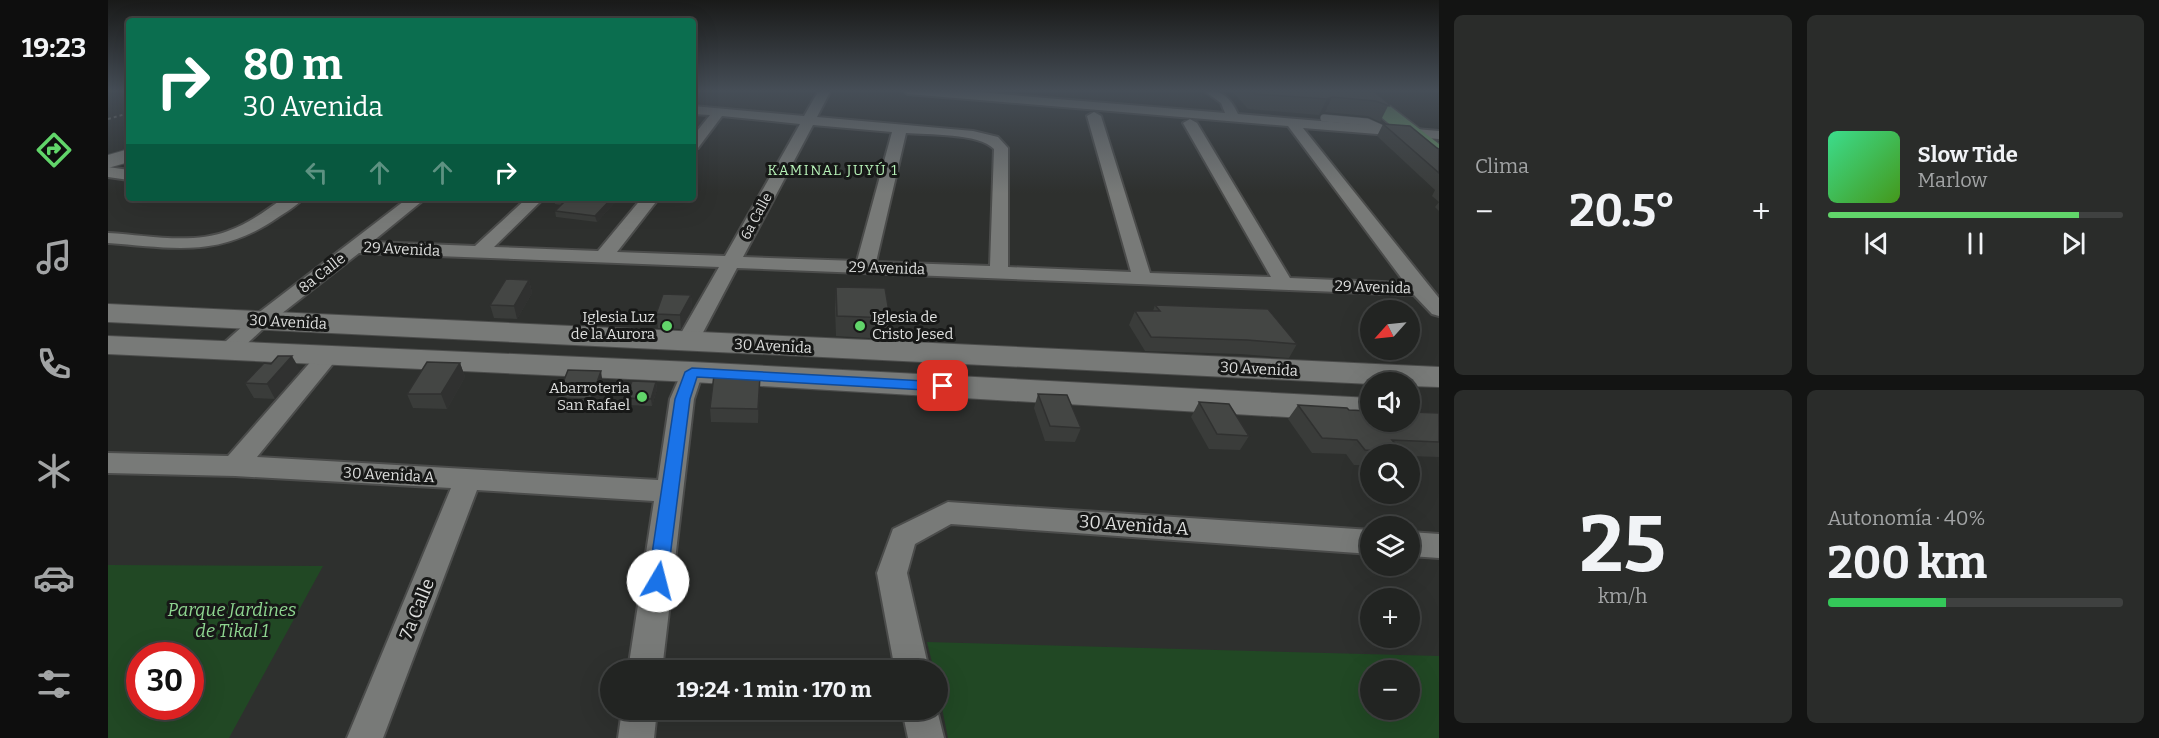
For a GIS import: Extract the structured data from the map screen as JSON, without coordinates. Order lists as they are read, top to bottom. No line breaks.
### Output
{"streets":{"street":["6a Calle","29 Avenida","8a Calle","30 Avenida","30 Avenida A","7a Calle"]},"crossings":[["6a Calle","29 Avenida"],["6a Calle","30 Avenida"],["6a Calle","30 Avenida A"],["29 Avenida","8a Calle"],["8a Calle","30 Avenida"],["30 Avenida A","7a Calle"]],"districts":["KAMINAL JUYÚ 1"],"parks":["Parque Jardines de Tikal 1"],"places":["Iglesia Luz de la Aurora","Iglesia de Cristo Jesed","Abarroteria San Rafael"],"north":"bottom left","page":{"tabs":"19:23","tile":["Clima",["25","km/h"],["Autonomía · 40%","200 km"]],"turn":["80 m","30 Avenida"],"song":["Slow Tide","Marlow"],"heat":["−","20.5°","+"],"map_buttons":["+","−"],"limit":"30","trip":"19:24 · 1 min · 170 m"}}
